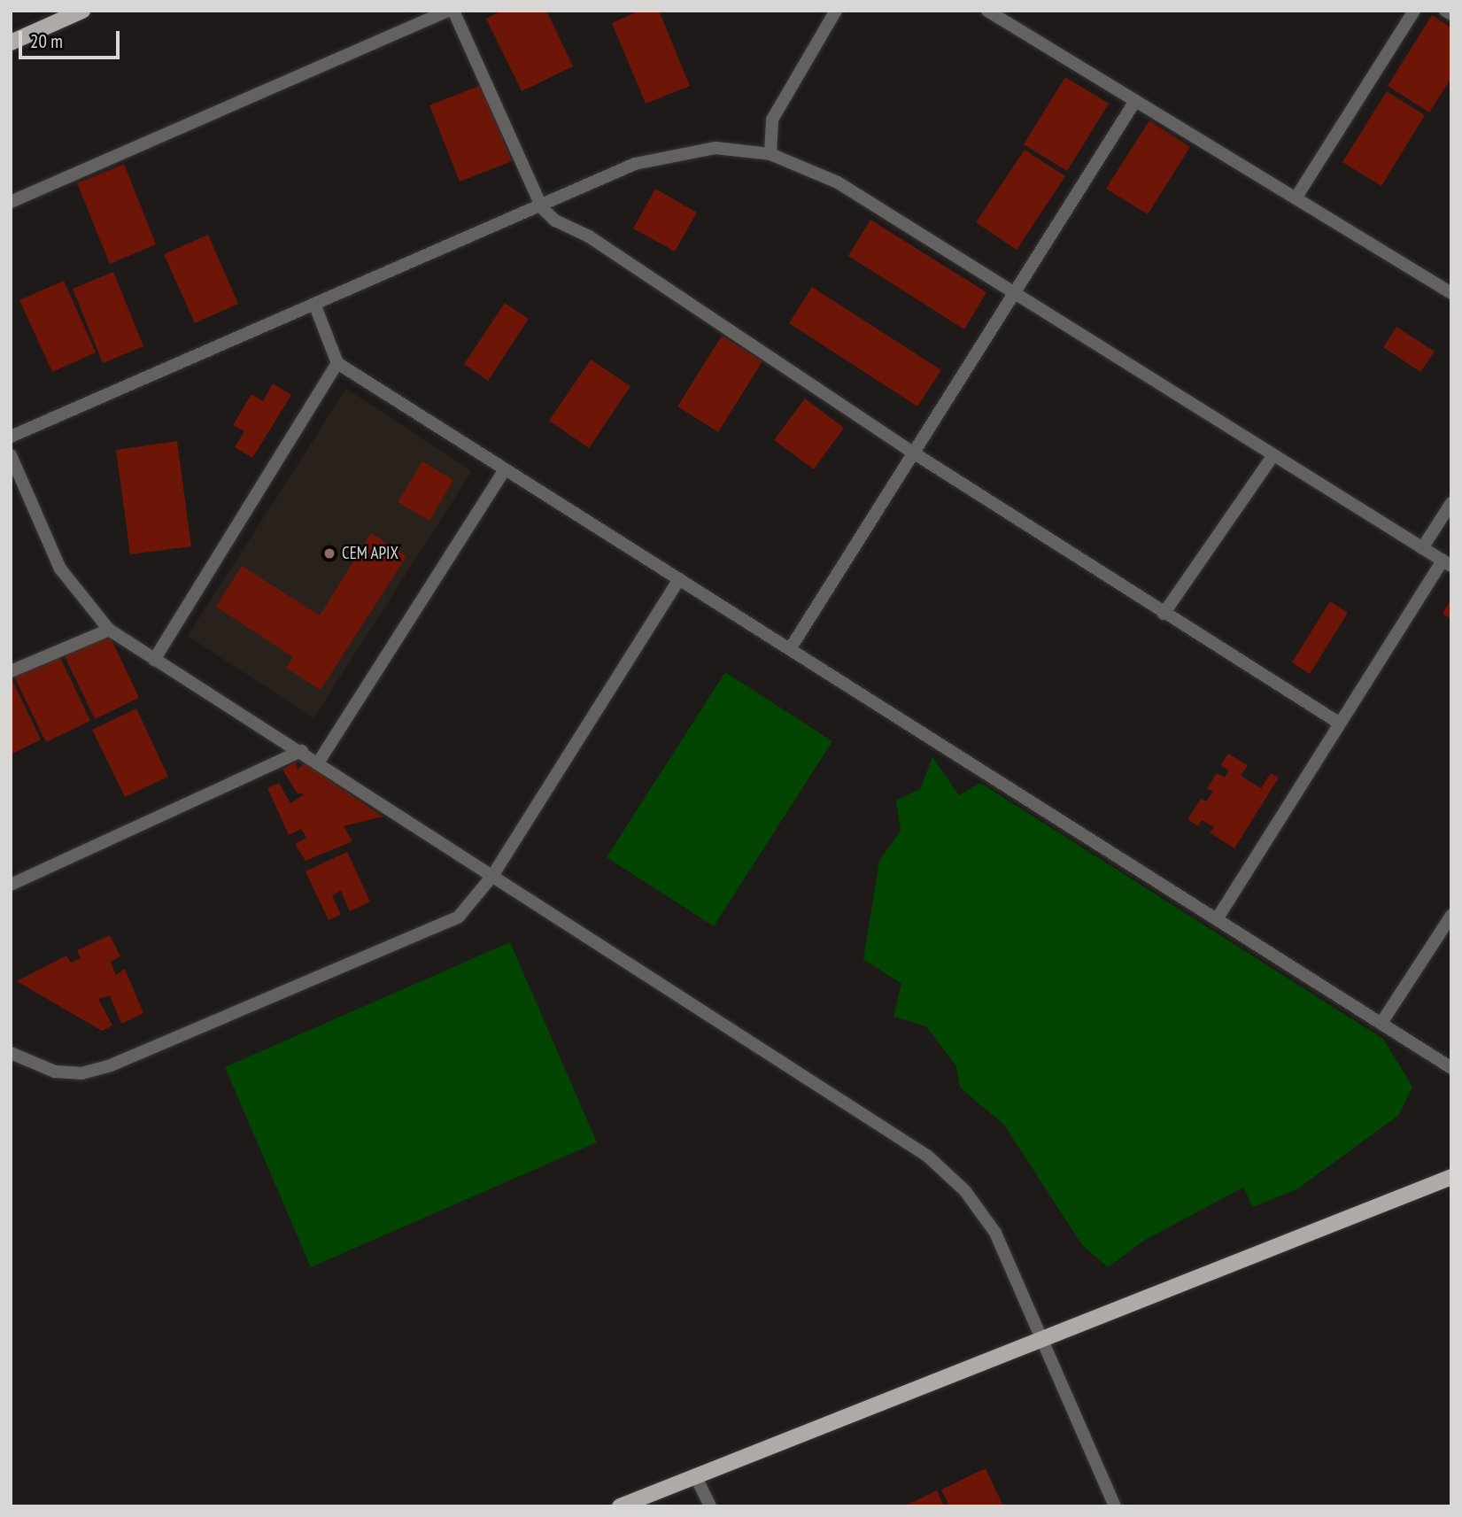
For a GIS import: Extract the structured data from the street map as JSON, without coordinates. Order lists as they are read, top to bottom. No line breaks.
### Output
{"places":["CEM APIX"],"scale_bar":"20 m"}
